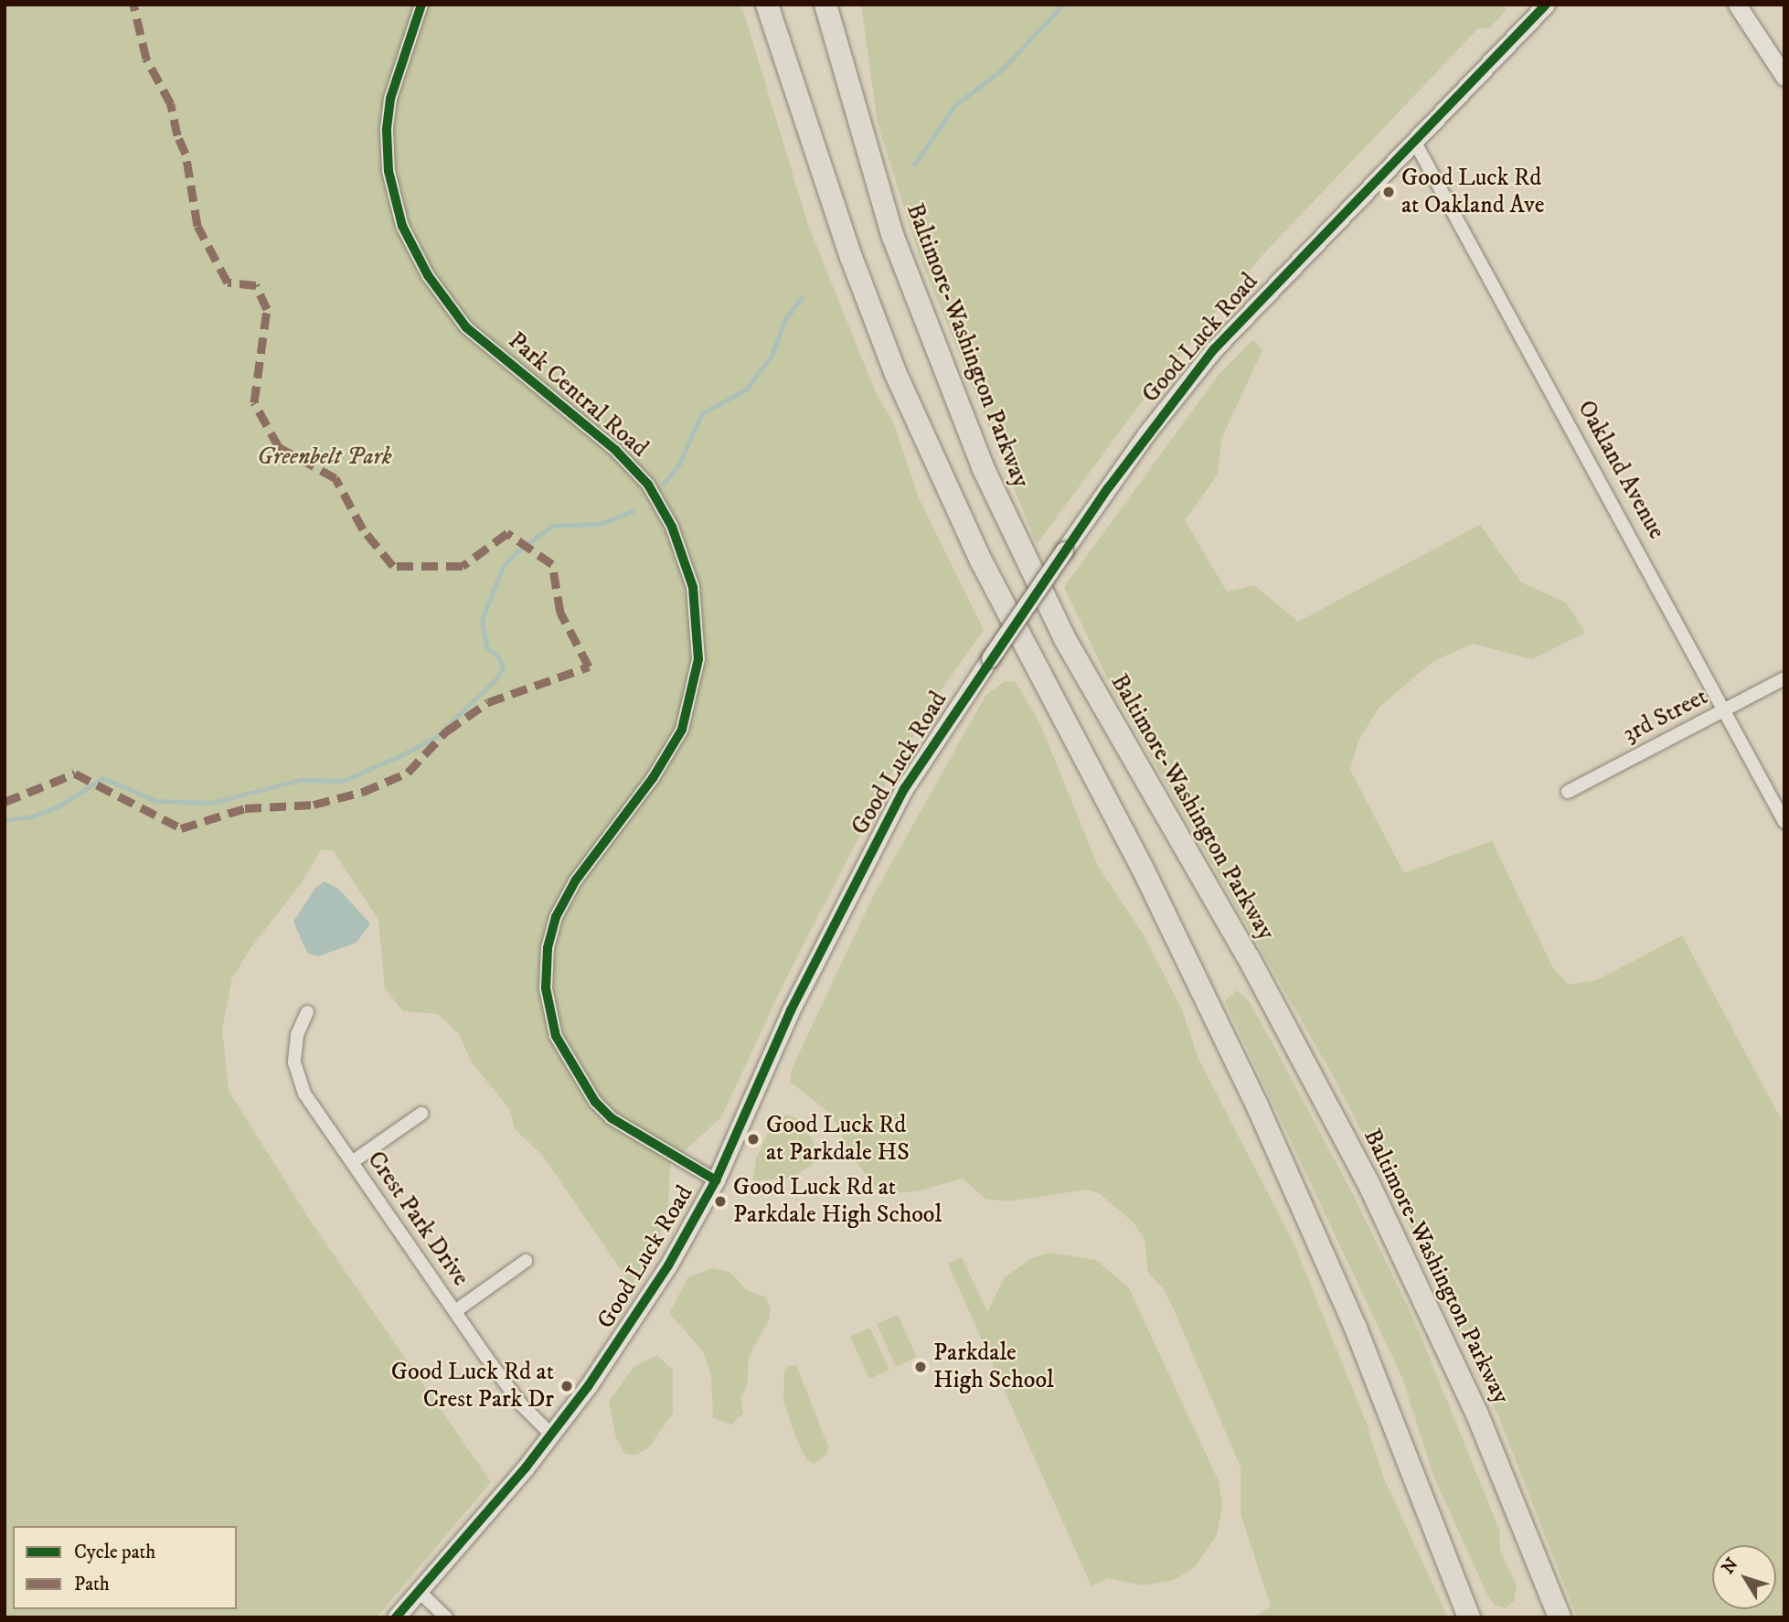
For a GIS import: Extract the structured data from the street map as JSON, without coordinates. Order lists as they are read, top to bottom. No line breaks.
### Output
{"streets":{"highway":["Baltimore-Washington Parkway"],"main road":["Good Luck Road"],"street":["Park Central Road","Oakland Avenue","3rd Street","Crest Park Drive"]},"crossings":[["Good Luck Road","Park Central Road"],["Good Luck Road","Oakland Avenue"],["Good Luck Road","Crest Park Drive"],["Oakland Avenue","3rd Street"]],"parks":["Greenbelt Park"],"places":["Good Luck Rd at Oakland Ave","Good Luck Rd at Parkdale HS","Good Luck Rd at Parkdale High School","Parkdale High School","Good Luck Rd at Crest Park Dr"],"legend":["Cycle path","Path"],"north":"top left"}
